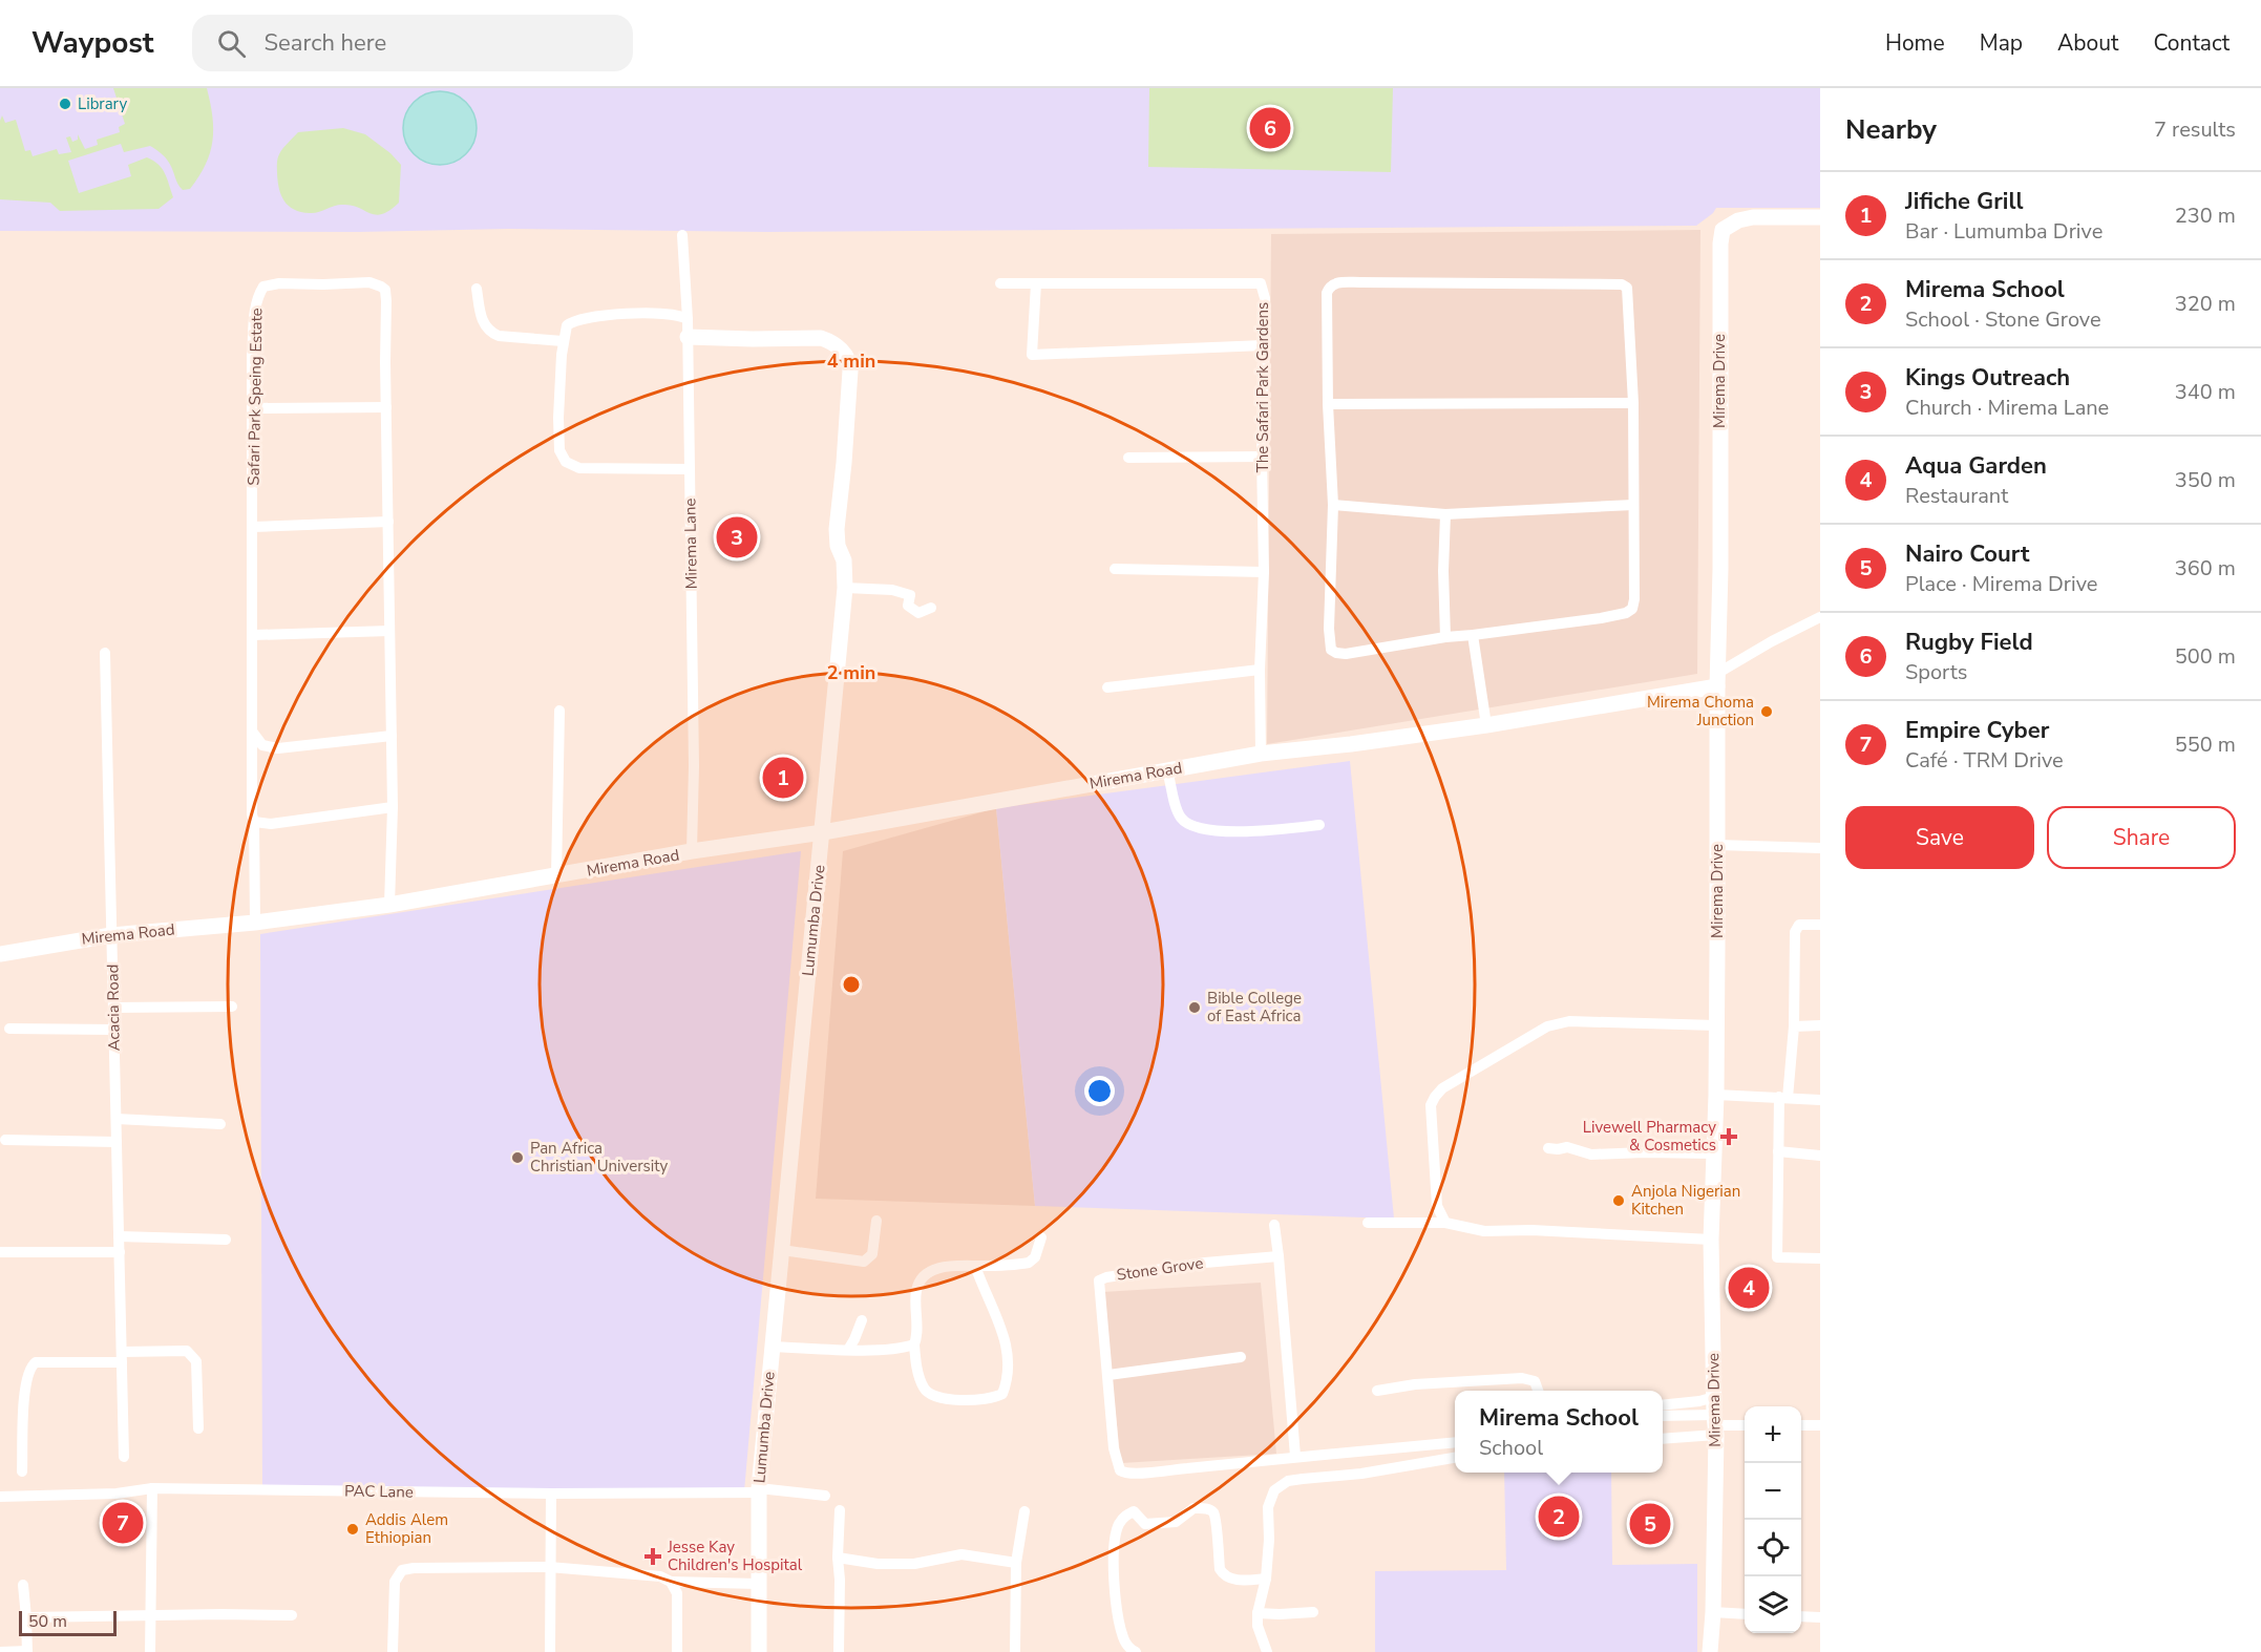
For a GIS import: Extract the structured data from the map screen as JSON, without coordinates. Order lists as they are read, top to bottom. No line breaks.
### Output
{"streets":{"street":["Mirema Drive","The Safari Park Gardens","Safari Park Speing Estate","Mirema Lane","Mirema Road","Lumumba Drive","Acacia Road","Stone Grove","PAC Lane"]},"crossings":[["Mirema Drive","Mirema Road"],["The Safari Park Gardens","Mirema Road"],["Safari Park Speing Estate","Mirema Road"],["Mirema Lane","Mirema Road"],["Mirema Lane","Lumumba Drive"],["Mirema Road","Lumumba Drive"],["Mirema Road","Acacia Road"],["Lumumba Drive","PAC Lane"]],"places":{"other":["Library","Mirema Choma Junction","Bible College of East Africa","Pan Africa Christian University","Anjola Nigerian Kitchen","Addis Alem Ethiopian"],"health":["Livewell Pharmacy & Cosmetics","Jesse Kay Children's Hospital"]},"scale_bar":"50 m","page":{"header":"Waypost","search":"Search here","nav":["Home","Map","About","Contact"],"heading":["Nearby","7 results"],"pins":["6","3","1","4","2","7","5"],"list":[{"mark":"1","name":"Jifiche Grill","note":"Bar · Lumumba Drive","value":"230 m"},{"mark":"2","name":"Mirema School","note":"School · Stone Grove","value":"320 m"},{"mark":"3","name":"Kings Outreach","note":"Church · Mirema Lane","value":"340 m"},{"mark":"4","name":"Aqua Garden","note":"Restaurant","value":"350 m"},{"mark":"5","name":"Nairo Court","note":"Place · Mirema Drive","value":"360 m"},{"mark":"6","name":"Rugby Field","note":"Sports","value":"500 m"},{"mark":"7","name":"Empire Cyber","note":"Café · TRM Drive","value":"550 m"}],"buttons":["Save","Share"],"popup":["Mirema School","School"],"map_buttons":["+","−"],"scale":"50 m"},"rings":["4 min","2 min"]}
